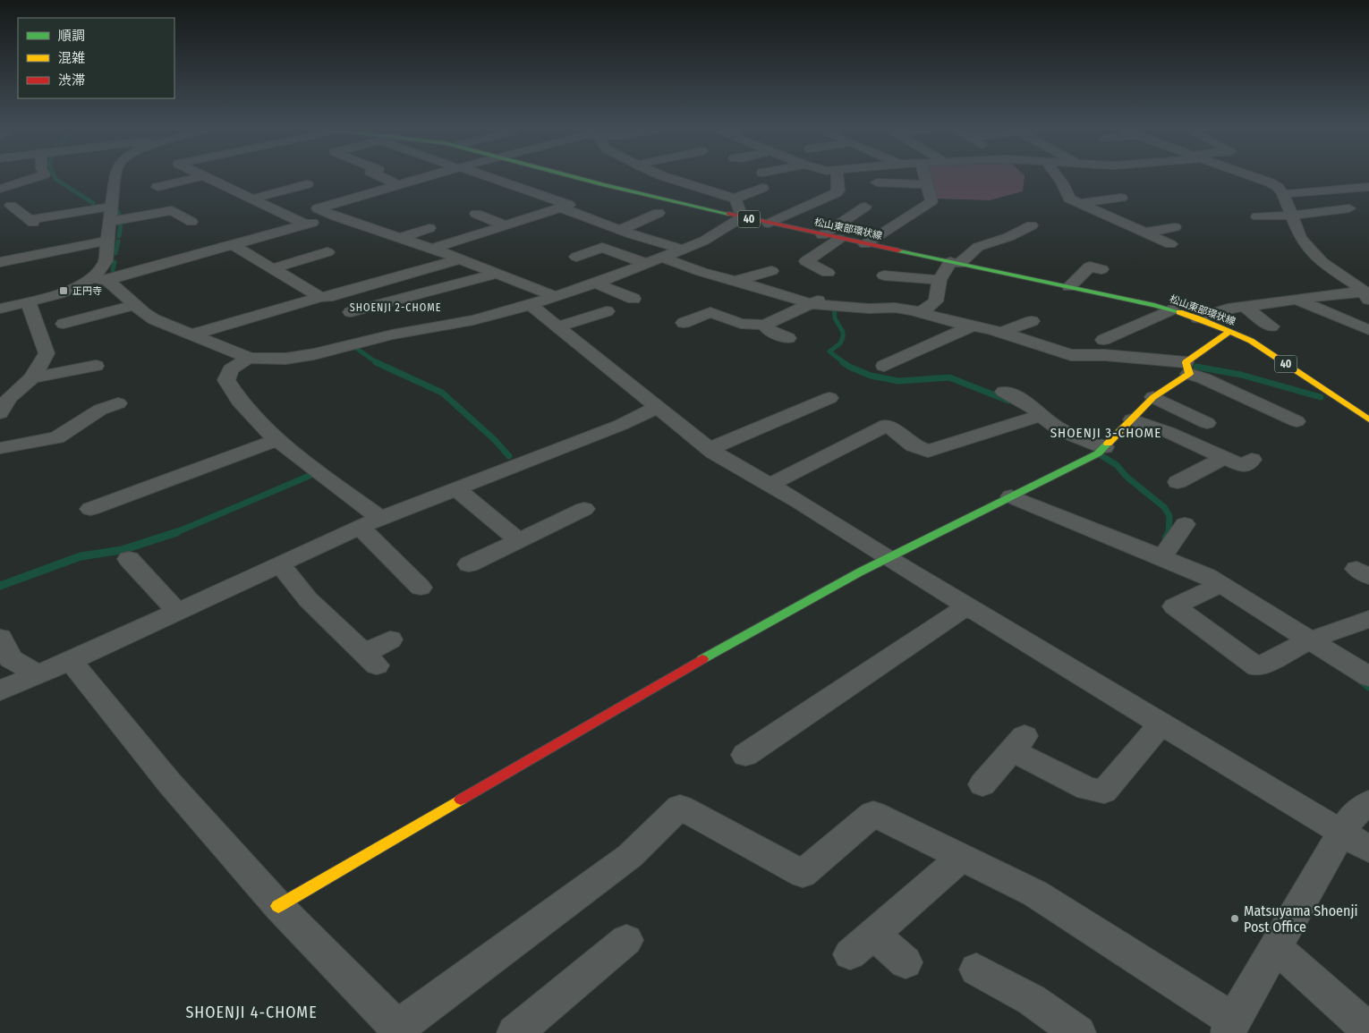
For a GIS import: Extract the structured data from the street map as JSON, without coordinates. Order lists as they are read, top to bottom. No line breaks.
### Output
{"streets":{"main road":["40","松山東部環状線"]},"districts":["SHOENJI 2-CHOME","SHOENJI 3-CHOME","SHOENJI 4-CHOME"],"places":{"transit":["正円寺"],"other":["Matsuyama Shoenji Post Office"]},"legend":["順調","混雑","渋滞"]}
